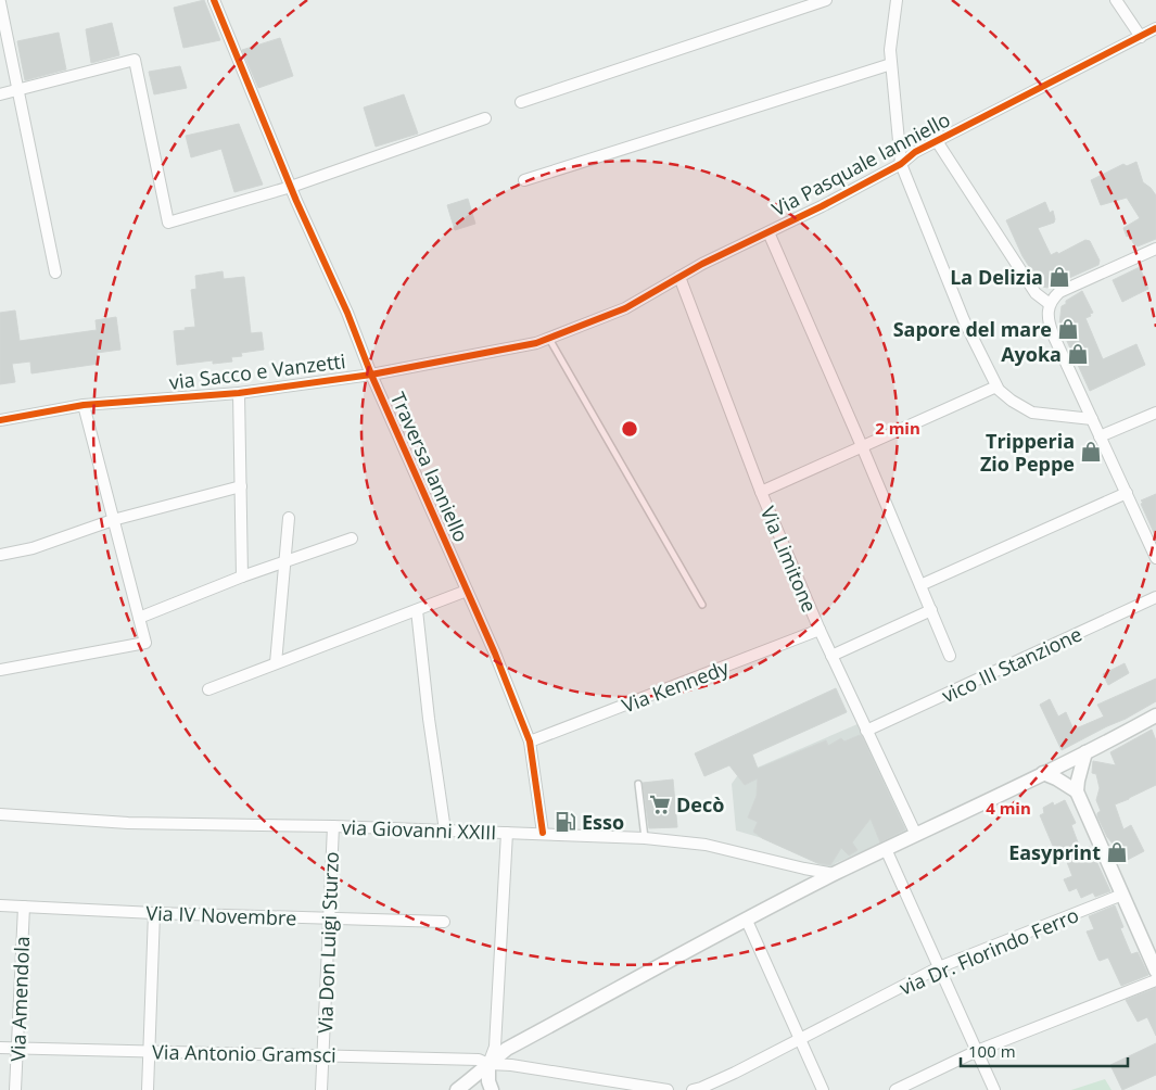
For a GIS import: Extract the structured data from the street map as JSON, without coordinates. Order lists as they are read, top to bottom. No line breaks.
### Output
{"streets":{"street":["Via Pasquale Ianniello","via Sacco e Vanzetti","Traversa Ianniello","Via Limitone","vico III Stanzione","Via Kennedy","via Giovanni XXIII","Via IV Novembre","Via Don Luigi Sturzo","via Dr. Florindo Ferro","Via Amendola","Via Antonio Gramsci"]},"crossings":[["Via Pasquale Ianniello","via Sacco e Vanzetti"],["Via Pasquale Ianniello","Via Limitone"],["via Sacco e Vanzetti","Traversa Ianniello"],["Traversa Ianniello","Via Kennedy"],["Traversa Ianniello","via Giovanni XXIII"],["Via Limitone","vico III Stanzione"],["Via Limitone","Via Kennedy"],["via Giovanni XXIII","Via Don Luigi Sturzo"],["Via IV Novembre","Via Don Luigi Sturzo"],["Via IV Novembre","Via Amendola"],["Via Don Luigi Sturzo","Via Antonio Gramsci"],["Via Amendola","Via Antonio Gramsci"]],"places":{"shop":["La Delizia","Sapore del mare","Ayoka","Tripperia Zio Peppe","Easyprint"],"supermarket":["Decò"],"fuel station":["Esso"]},"scale_bar":"100 m","rings":["2 min","4 min"]}
